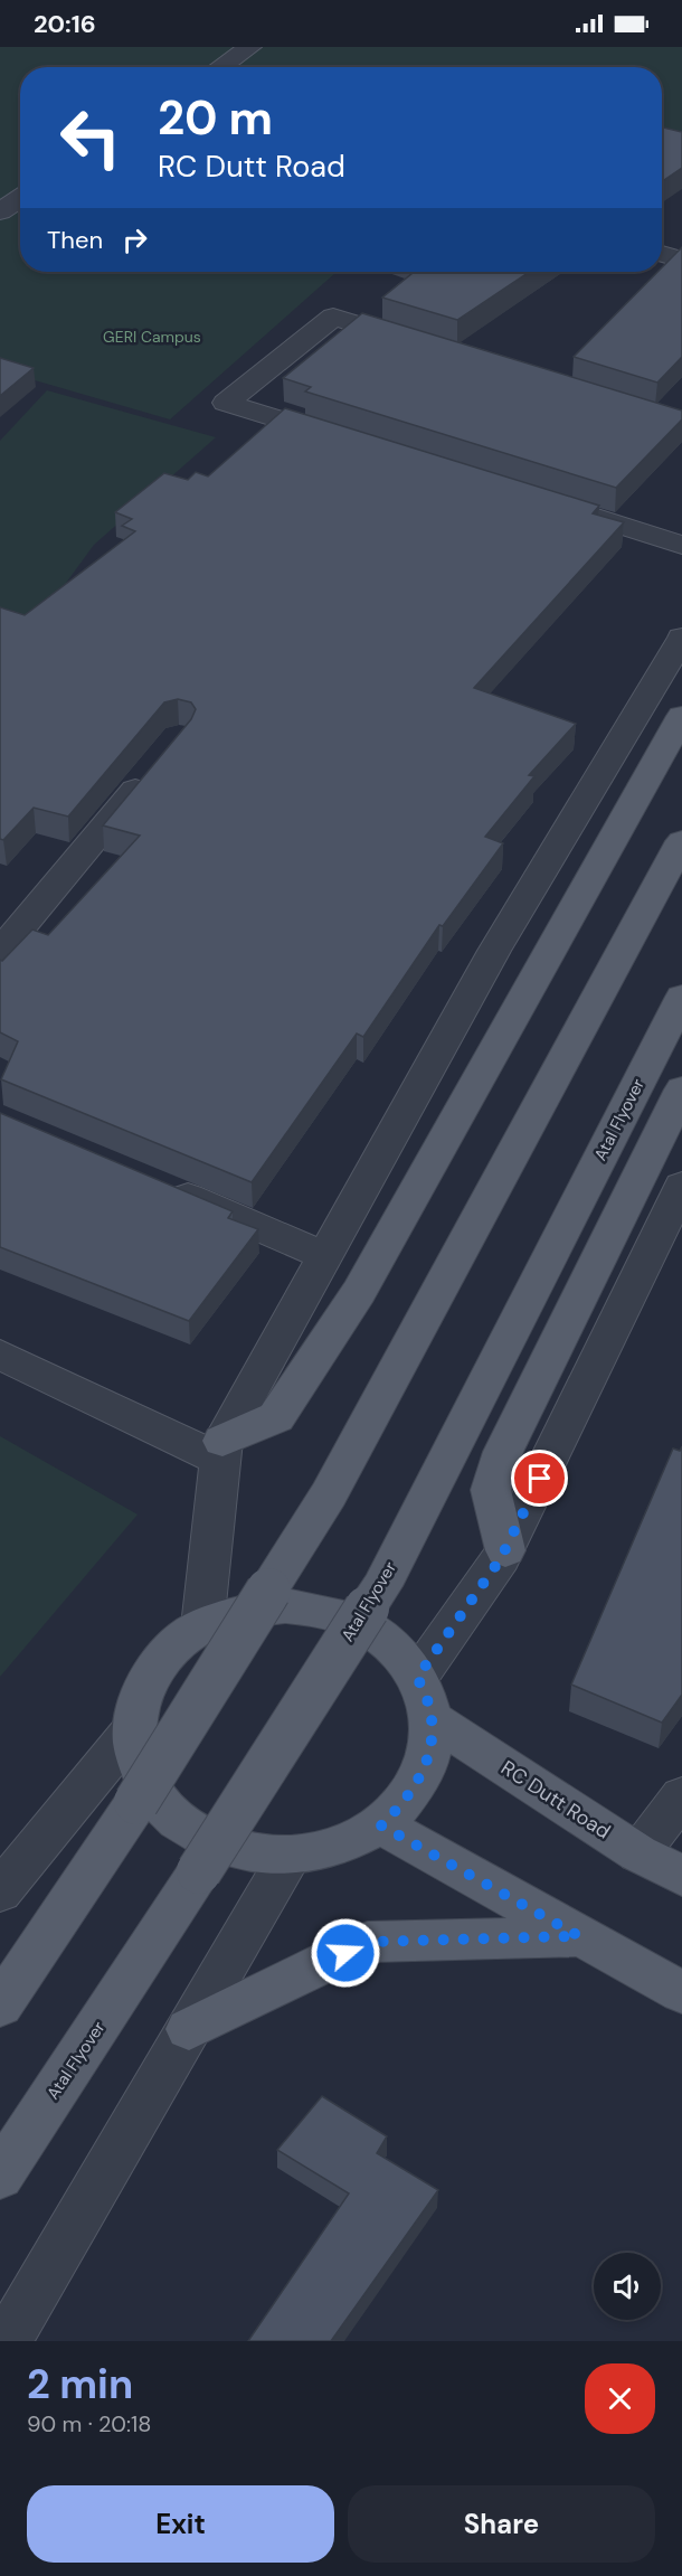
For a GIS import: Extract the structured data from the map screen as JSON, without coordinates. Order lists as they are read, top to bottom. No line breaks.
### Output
{"streets":{"main road":["Atal Flyover","RC Dutt Road"]},"parks":["GERI Campus"],"page":{"status":"20:16","turn":["20 m","RC Dutt Road"],"then":"Then","heading":["2 min","90 m · 20:18"],"buttons":["Exit","Share"]}}
